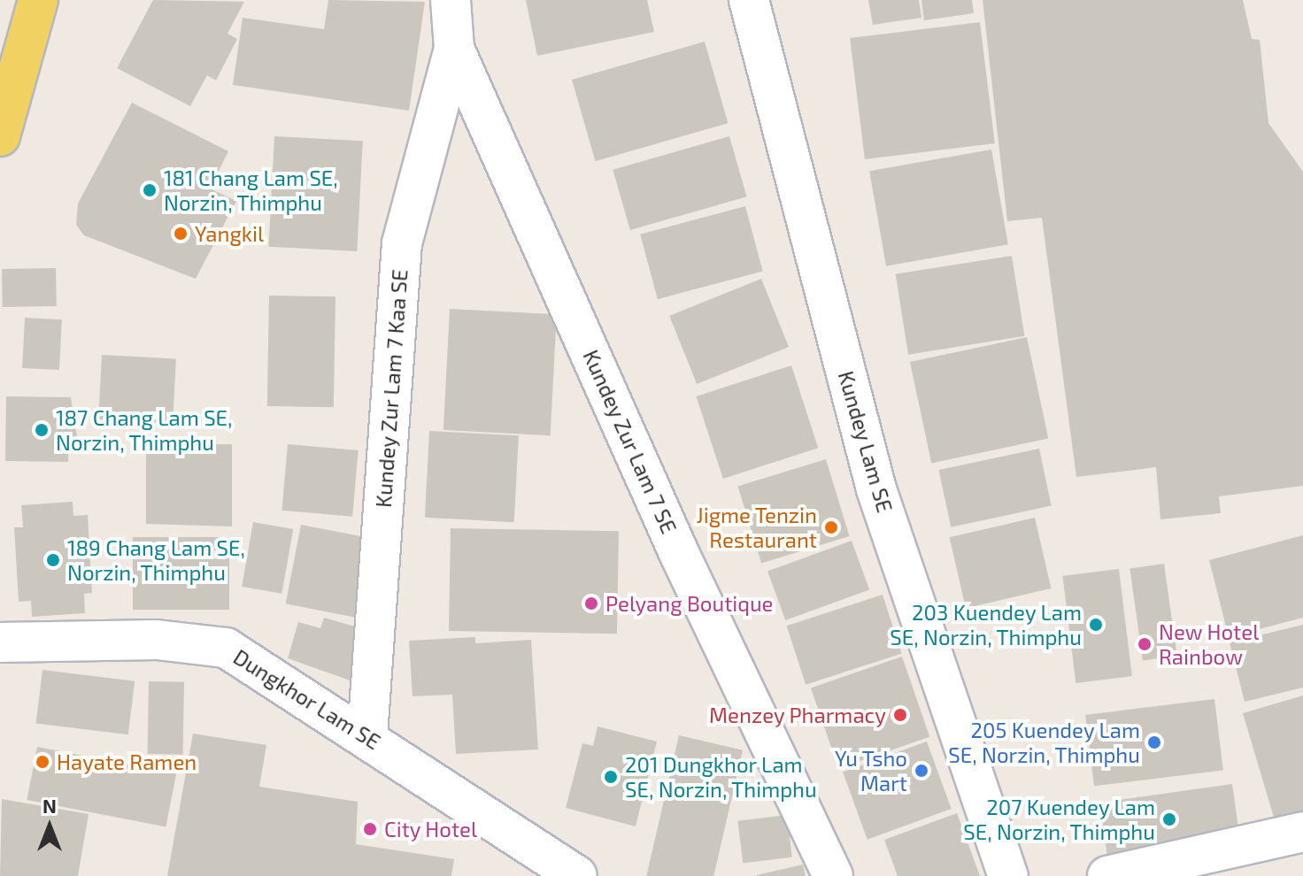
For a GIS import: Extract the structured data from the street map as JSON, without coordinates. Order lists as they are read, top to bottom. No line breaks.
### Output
{"streets":{"street":["Kundey Zur Lam 7 Kaa SE","Kundey Zur Lam 7 SE","Kundey Lam SE","Dungkhor Lam SE"]},"crossings":[["Kundey Zur Lam 7 Kaa SE","Kundey Zur Lam 7 SE"],["Kundey Zur Lam 7 Kaa SE","Dungkhor Lam SE"]],"places":["181 Chang Lam SE, Norzin, Thimphu","Yangkil","187 Chang Lam SE, Norzin, Thimphu","Jigme Tenzin Restaurant","189 Chang Lam SE, Norzin, Thimphu","Pelyang Boutique","203 Kuendey Lam SE, Norzin, Thimphu","New Hotel Rainbow","Menzey Pharmacy","205 Kuendey Lam SE, Norzin, Thimphu","Hayate Ramen","Yu Tsho Mart","201 Dungkhor Lam SE, Norzin, Thimphu","207 Kuendey Lam SE, Norzin, Thimphu","City Hotel"],"north":"top"}
